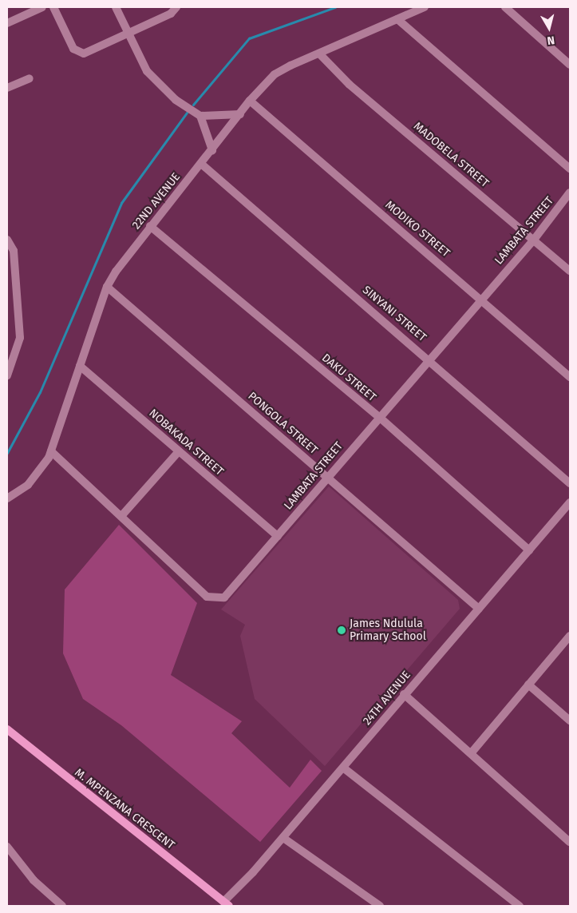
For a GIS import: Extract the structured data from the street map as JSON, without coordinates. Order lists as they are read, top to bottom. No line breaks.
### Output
{"streets":{"main road":["M. MPENZANA CRESCENT"],"street":["MADOBELA STREET","22ND AVENUE","MODIKO STREET","LAMBATA STREET","SINYANI STREET","DAKU STREET","PONGOLA STREET","NOBAKADA STREET","24TH AVENUE"]},"crossings":[["MADOBELA STREET","22ND AVENUE"],["MADOBELA STREET","LAMBATA STREET"],["22ND AVENUE","MODIKO STREET"],["22ND AVENUE","LAMBATA STREET"],["22ND AVENUE","SINYANI STREET"],["22ND AVENUE","DAKU STREET"],["22ND AVENUE","PONGOLA STREET"],["22ND AVENUE","NOBAKADA STREET"],["MODIKO STREET","LAMBATA STREET"],["LAMBATA STREET","SINYANI STREET"],["LAMBATA STREET","DAKU STREET"],["LAMBATA STREET","PONGOLA STREET"],["LAMBATA STREET","NOBAKADA STREET"],["DAKU STREET","24TH AVENUE"],["PONGOLA STREET","24TH AVENUE"],["24TH AVENUE","M. MPENZANA CRESCENT"]],"places":["James Ndulula Primary School"],"north":"bottom"}
